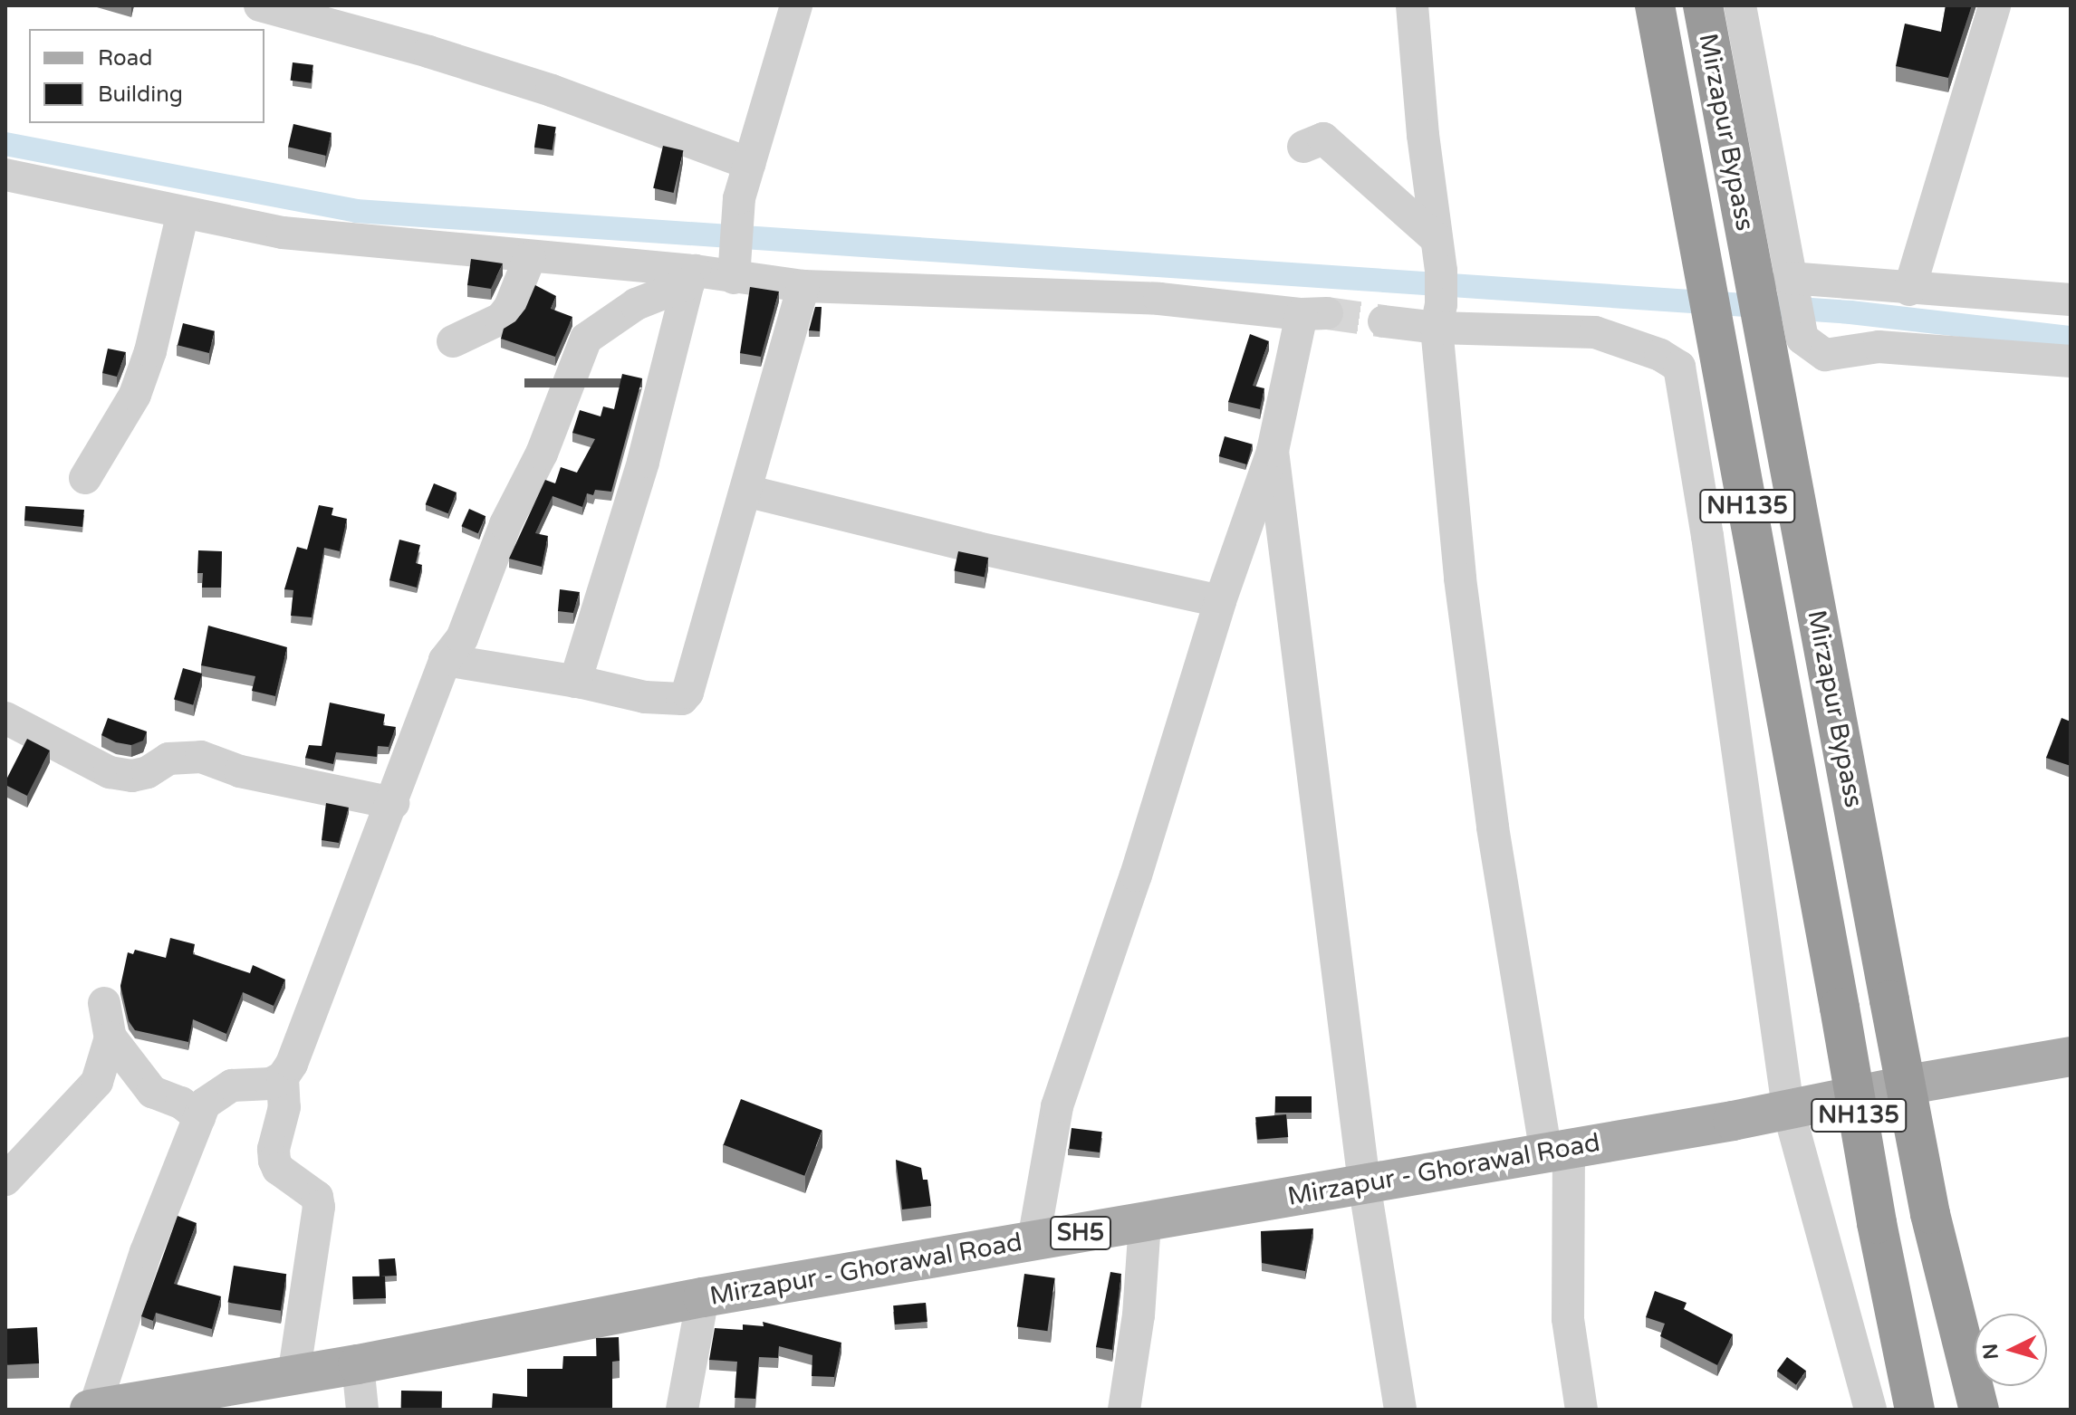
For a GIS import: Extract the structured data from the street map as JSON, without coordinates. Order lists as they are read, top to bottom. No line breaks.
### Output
{"streets":{"highway":["Mirzapur Bypass","NH135"],"main road":["Mirzapur - Ghorawal Road","SH5"]},"legend":["Road","Building"],"north":"left"}
